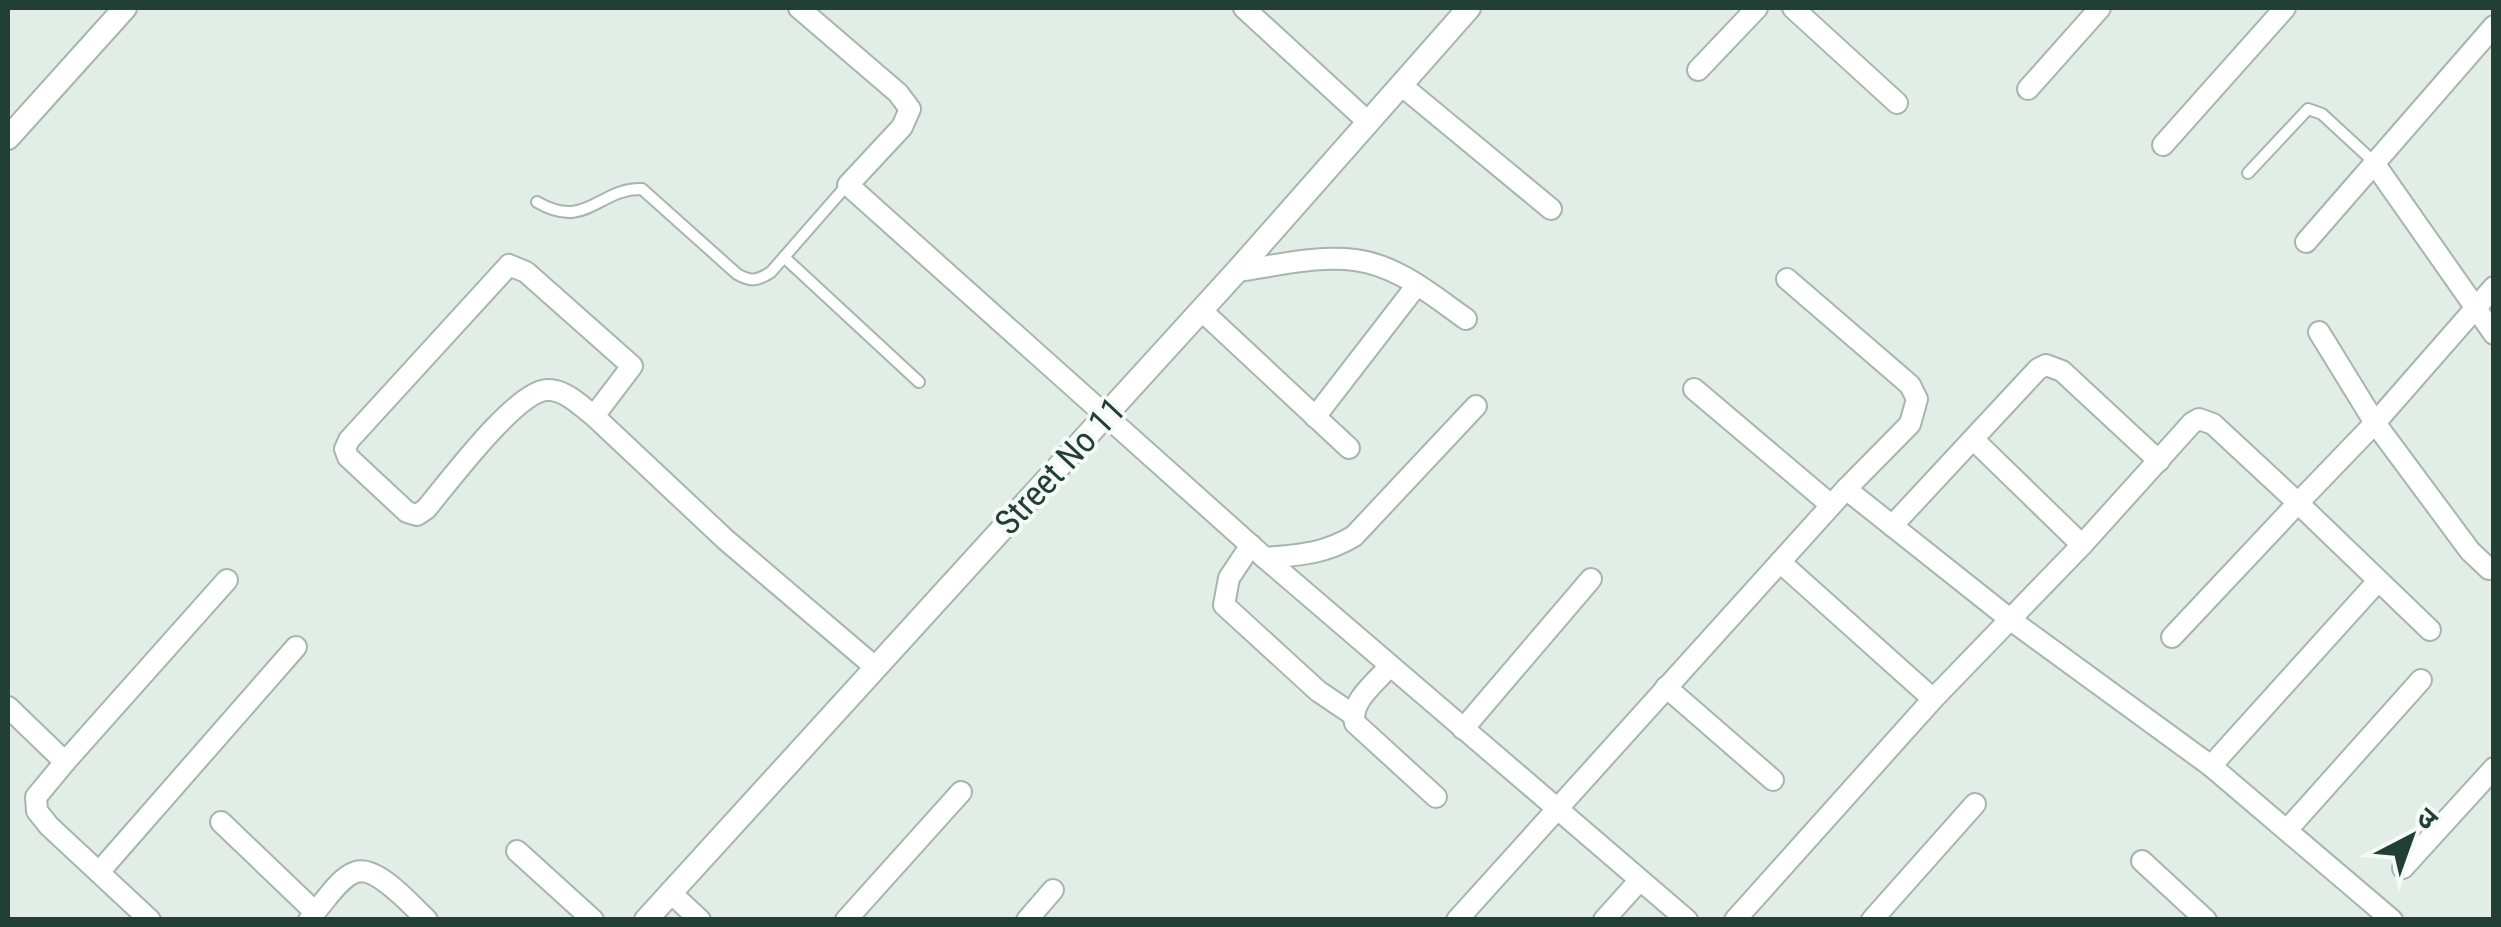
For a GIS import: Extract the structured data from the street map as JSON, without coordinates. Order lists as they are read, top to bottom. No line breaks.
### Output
{"streets":{"street":["Street No 11"]},"north":"top right"}
